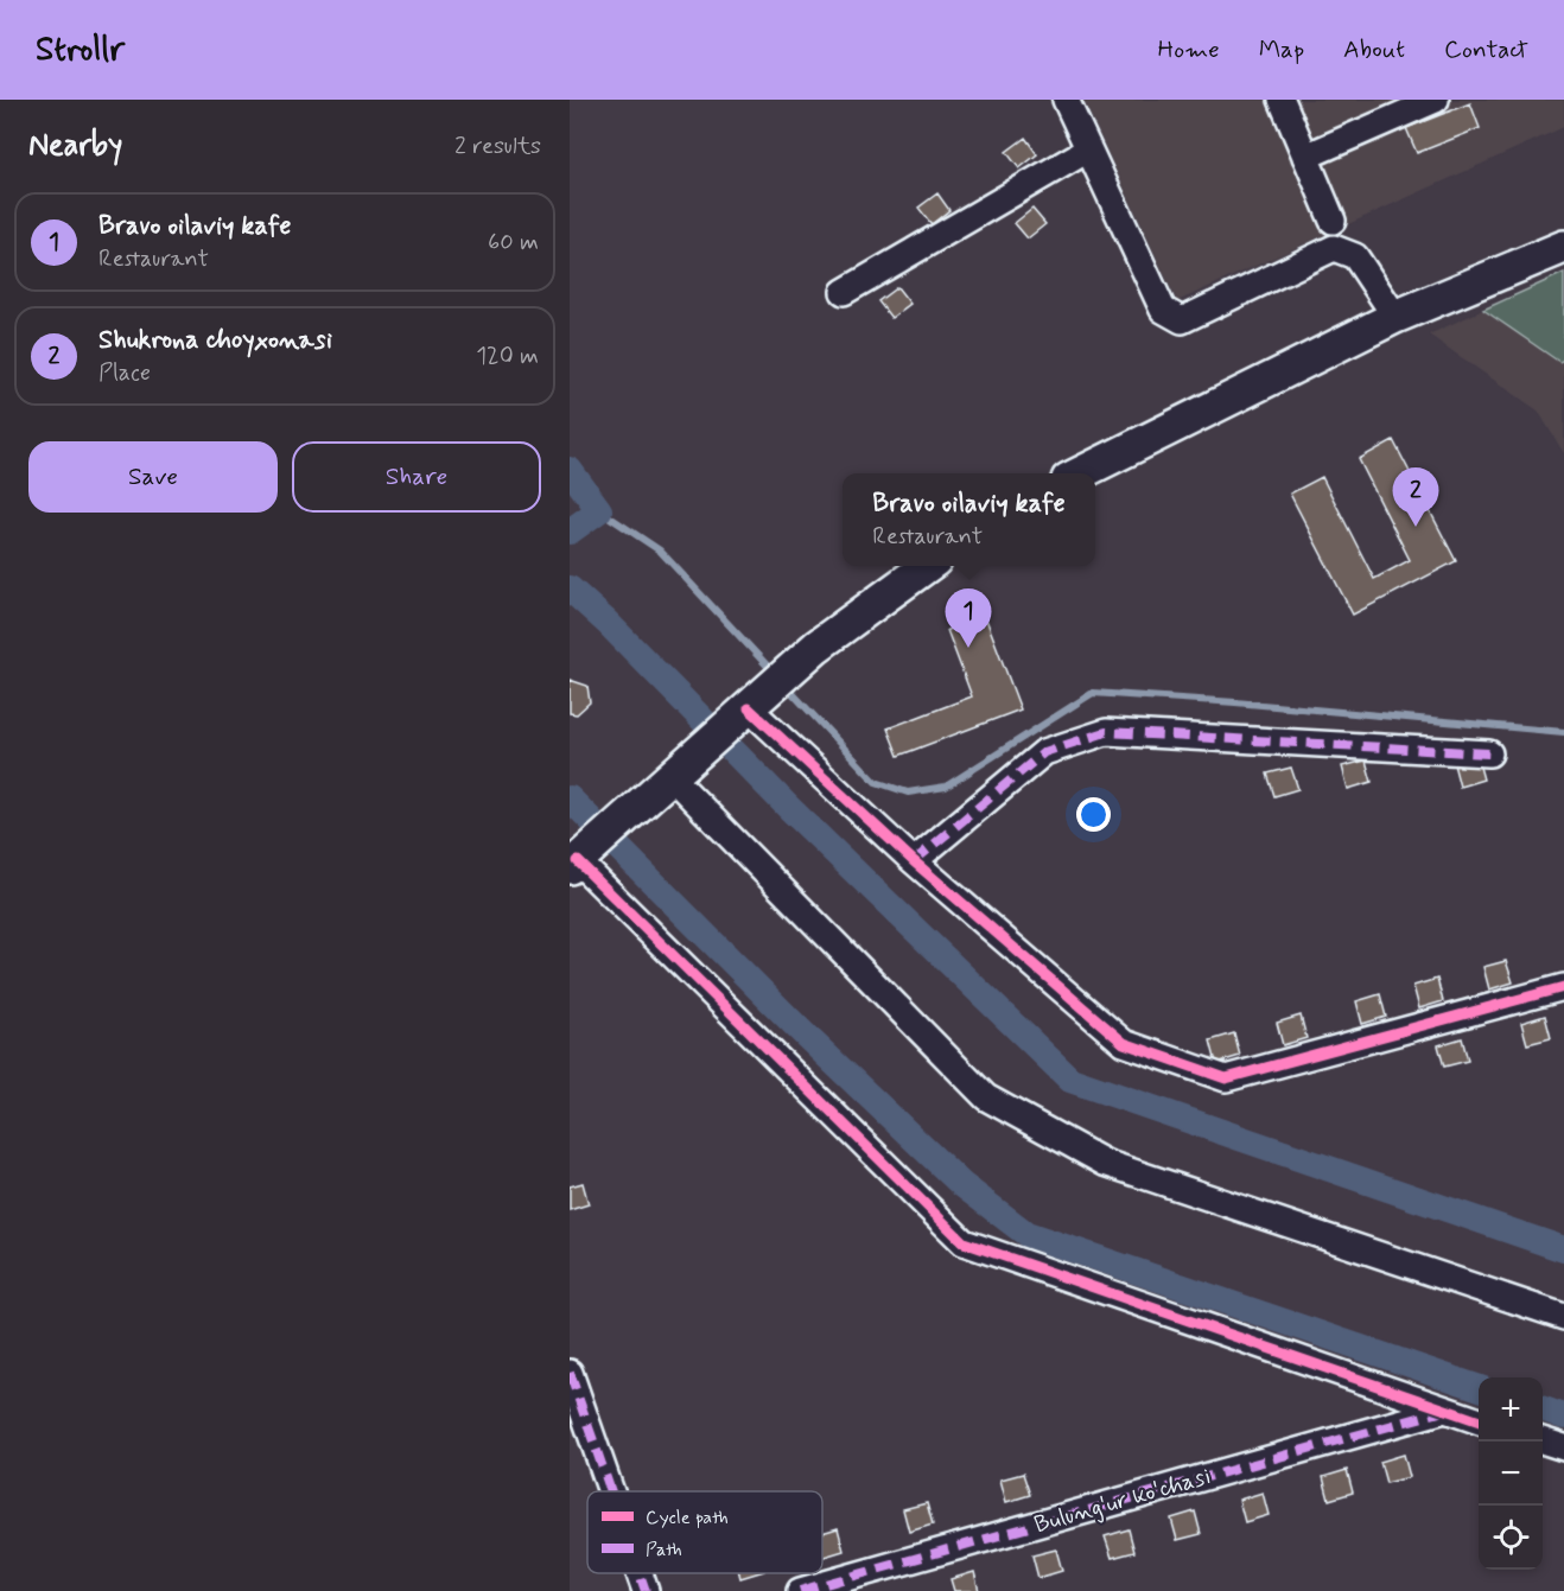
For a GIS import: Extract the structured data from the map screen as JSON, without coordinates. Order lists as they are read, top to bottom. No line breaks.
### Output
{"streets":{"street":["Bulung'ur ko'chasi"]},"legend":["Cycle path","Path"],"page":{"header":"Strollr","nav":["Home","Map","About","Contact"],"heading":["Nearby","2 results"],"list":[{"mark":"1","name":"Bravo oilaviy kafe","note":"Restaurant","value":"60 m"},{"mark":"2","name":"Shukrona choyxonasi","note":"Place","value":"120 m"}],"buttons":["Save","Share"],"pins":["2","1"],"popup":["Bravo oilaviy kafe","Restaurant"],"map_buttons":["+","−"]}}
